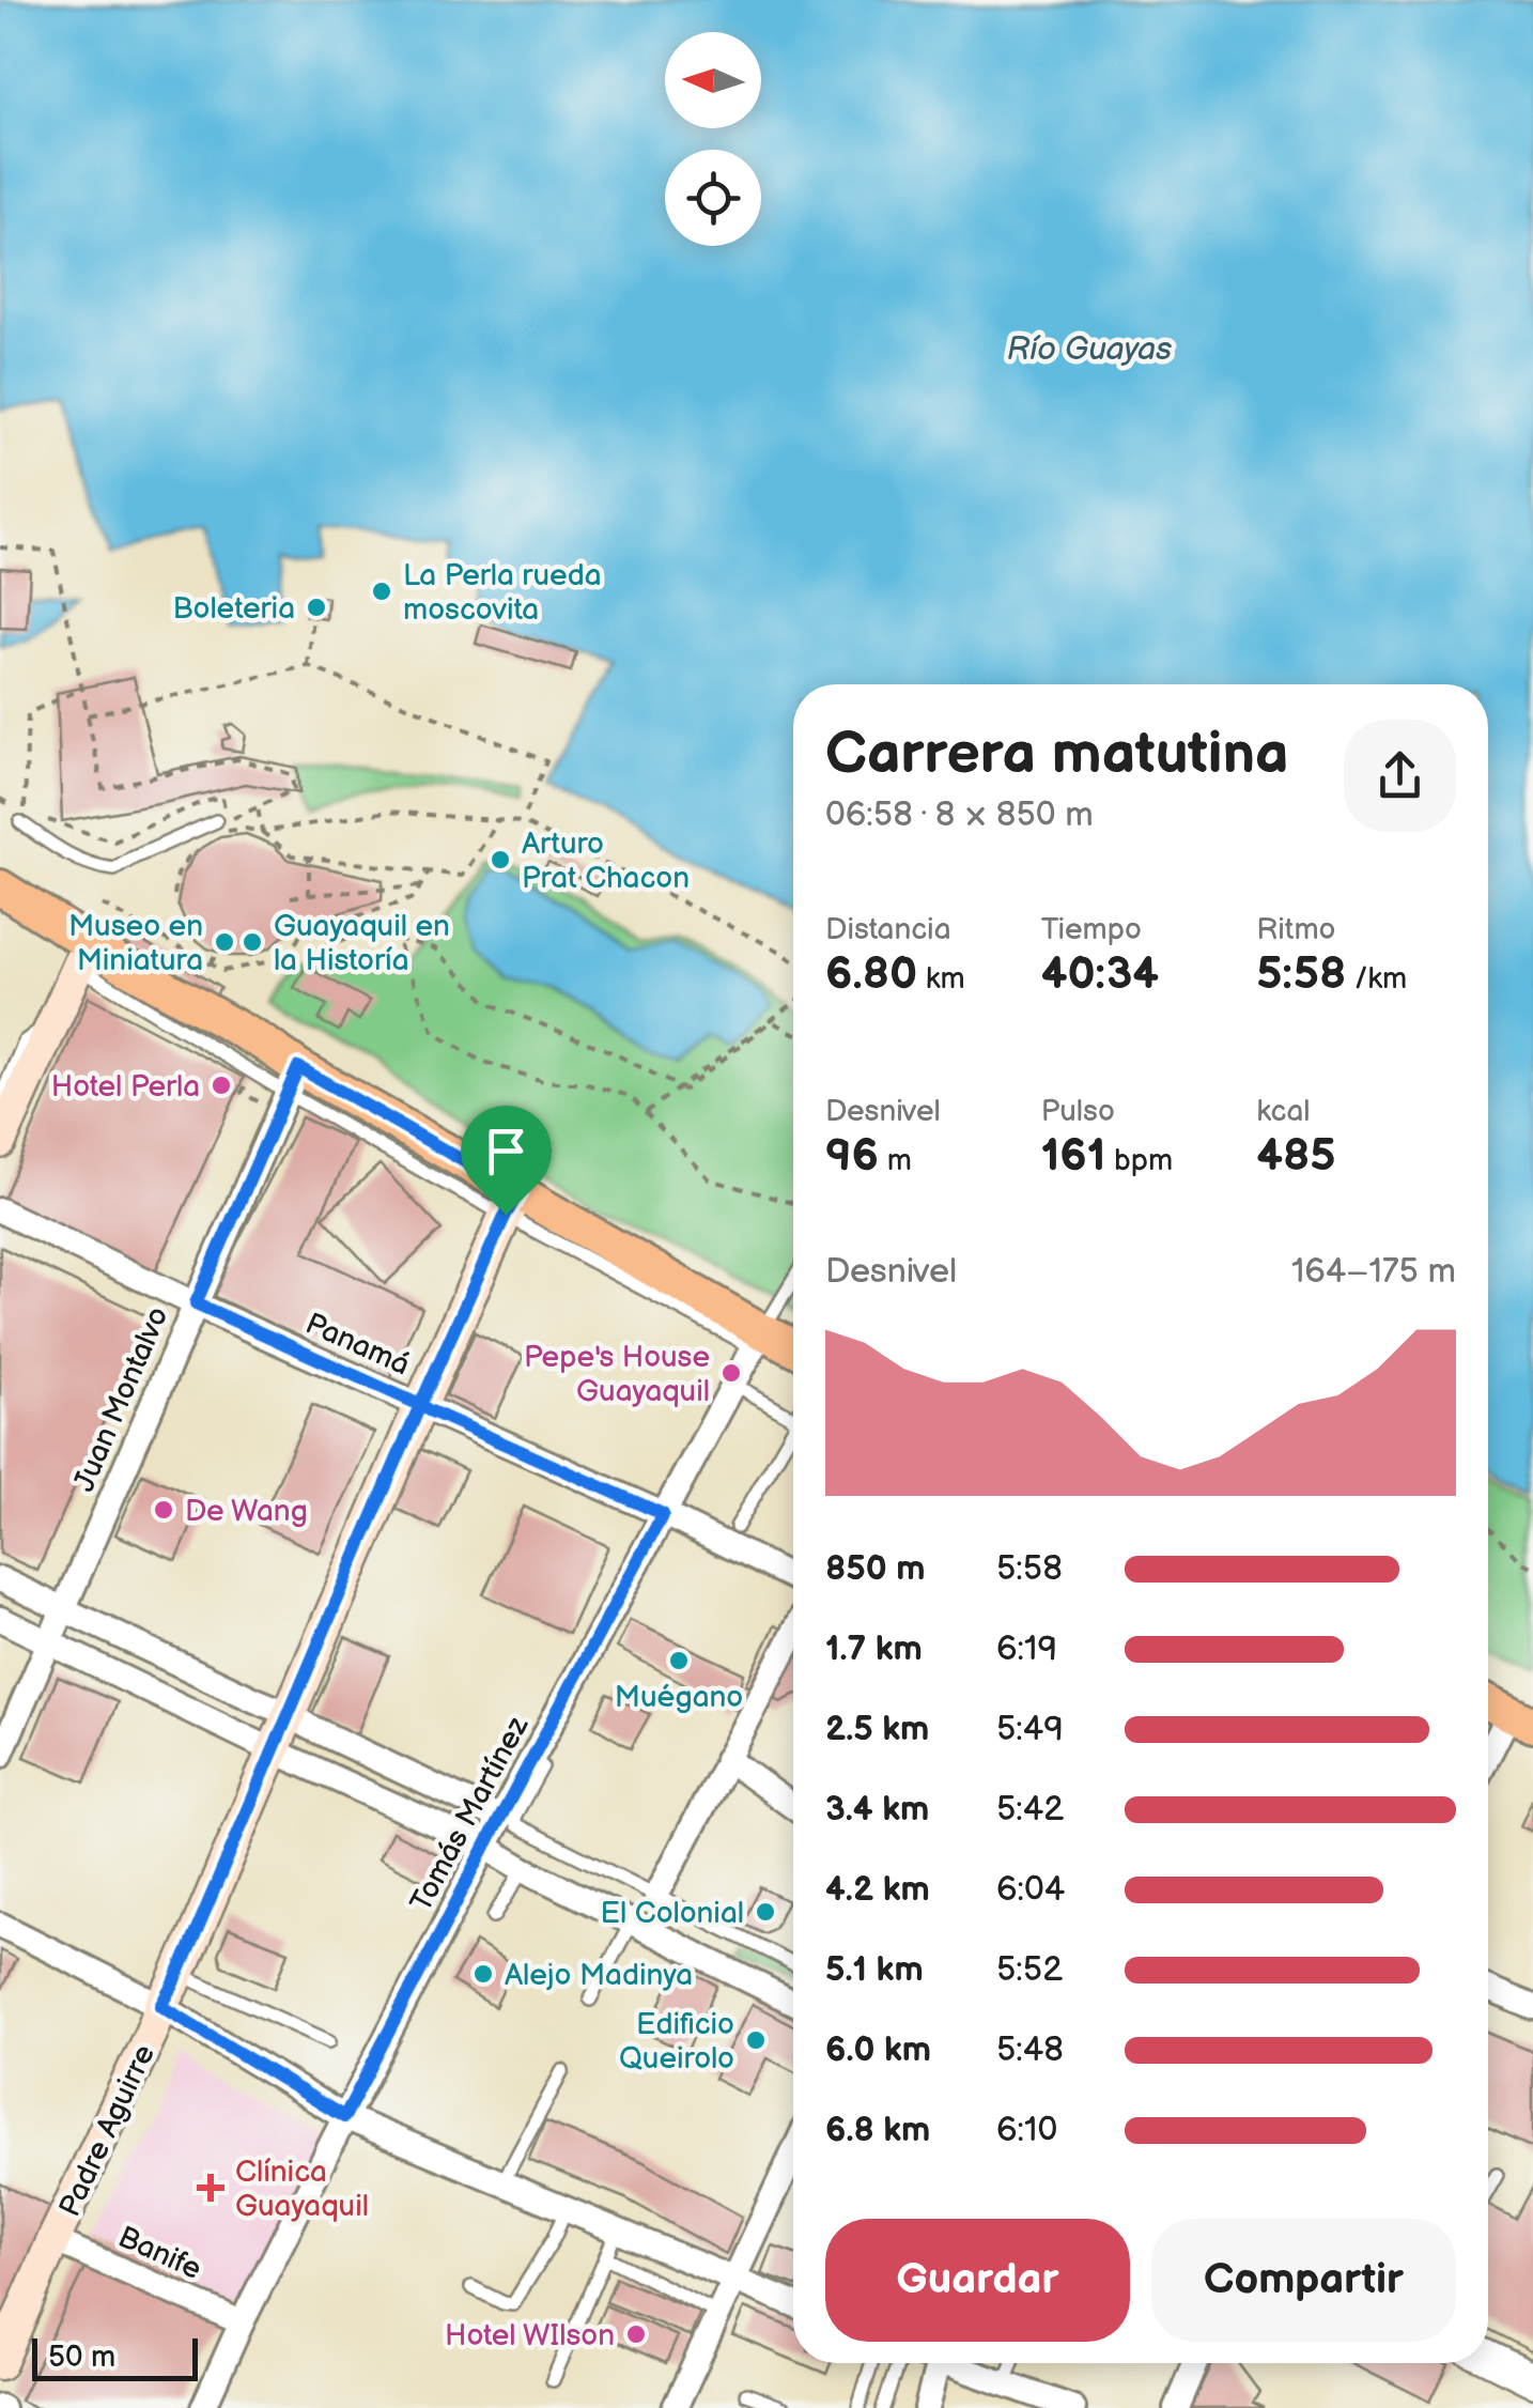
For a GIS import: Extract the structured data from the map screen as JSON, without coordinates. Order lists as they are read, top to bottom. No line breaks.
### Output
{"streets":{"main road":["Padre Aguirre"],"street":["Panamá","Juan Montalvo","Tomás Martínez","Banife"]},"crossings":[["Panamá","Juan Montalvo"],["Panamá","Tomás Martínez"],["Panamá","Padre Aguirre"],["Tomás Martínez","Banife"],["Padre Aguirre","Banife"]],"water":["Río Guayas"],"places":{"other":["La Perla rueda moscovita","Boleteria","Arturo Prat Chacon","Museo en Miniatura","Guayaquil en la Historía","Hotel Perla","Pepe's House Guayaquil","De Wang","Muégano","El Colonial","Alejo Madinya","Edificio Queirolo","Hotel WIlson"],"health":["Clínica Guayaquil"]},"scale_bar":"50 m","north":"left","page":{"heading":["Carrera matutina","06:58 · 8 × 850 m"],"stats":[["Distancia","6.80 km"],["Tiempo","40:34"],["Ritmo","5:58 /km"],["Desnivel","96 m"],["Pulso","161 bpm"],["kcal","485"]],"chart":["Desnivel","164–175 m"],"list":[{"name":"850 m","note":"5:58"},{"name":"1.7 km","note":"6:19"},{"name":"2.5 km","note":"5:49"},{"name":"3.4 km","note":"5:42"},{"name":"4.2 km","note":"6:04"},{"name":"5.1 km","note":"5:52"},{"name":"6.0 km","note":"5:48"},{"name":"6.8 km","note":"6:10"}],"buttons":["Guardar","Compartir"],"scale":"50 m"}}
